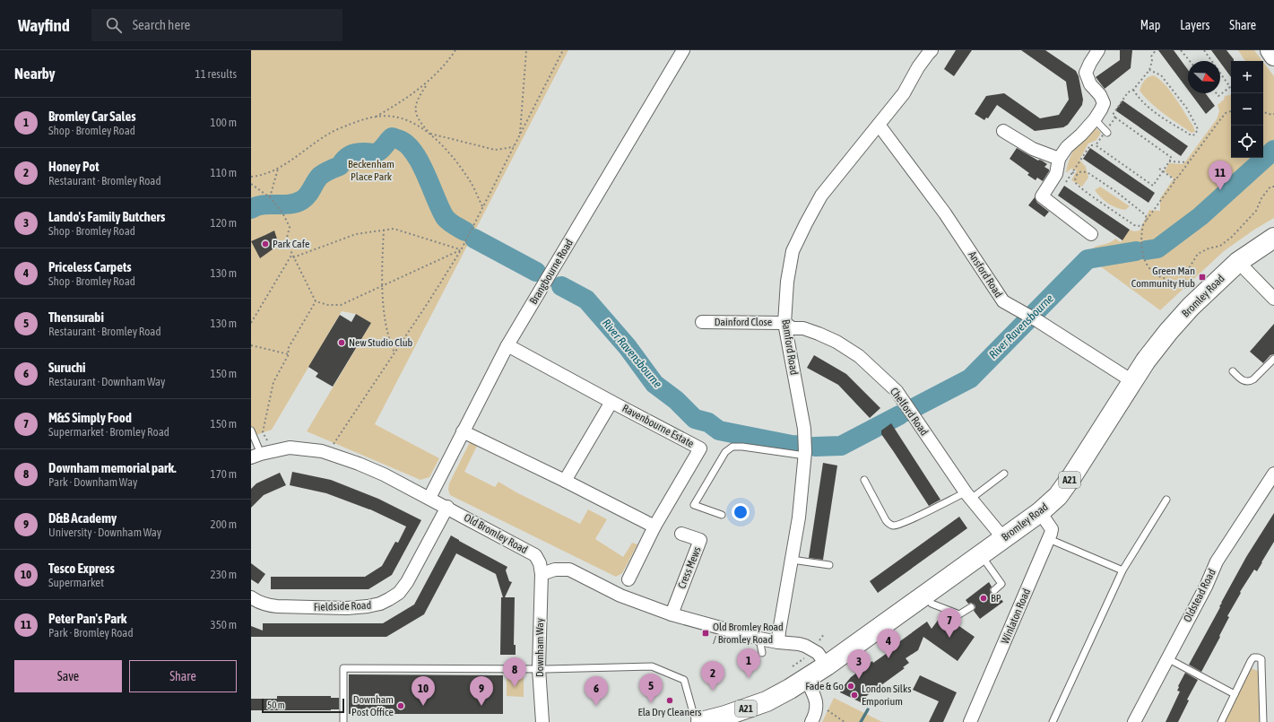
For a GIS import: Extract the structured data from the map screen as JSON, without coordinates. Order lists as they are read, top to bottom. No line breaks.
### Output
{"streets":{"main road":["Bromley Road","A21"],"street":["Brangbourne Road","Ansford Road","Dainford Close","Bamford Road","Chelford Road","Ravenbourne Estate","Old Bromley Road","Cress Mews","Oldstead Road","Fieldside Road","Winlaton Road","Downham Way"]},"crossings":[["Brangbourne Road","Ravenbourne Estate"],["Brangbourne Road","Old Bromley Road"],["Ansford Road","Bromley Road"],["Ansford Road","Bamford Road"],["Bromley Road","Chelford Road"],["Bromley Road","Winlaton Road"],["Dainford Close","Bamford Road"],["Dainford Close","Chelford Road"],["Bamford Road","Chelford Road"],["Old Bromley Road","Fieldside Road"],["Old Bromley Road","Downham Way"]],"water":["River Ravensbourne"],"parks":["Beckenham Place Park"],"places":{"other":["Park Cafe","New Studio Club","BP","Fade & Go","London Silks Emporium","Ela Dry Cleaners","Downham Post Office"],"transit":["Green Man Community Hub","Old Bromley Road / Bromley Road"]},"scale_bar":"50 m","north":"bottom right","page":{"header":"Wayfind","search":"Search here","nav":["Map","Layers","Share"],"heading":["Nearby","11 results"],"map_buttons":["+","−"],"list":[{"mark":"1","name":"Bromley Car Sales","note":"Shop · Bromley Road","value":"100 m"},{"mark":"2","name":"Honey Pot","note":"Restaurant · Bromley Road","value":"110 m"},{"mark":"3","name":"Lando's Family Butchers","note":"Shop · Bromley Road","value":"120 m"},{"mark":"4","name":"Priceless Carpets","note":"Shop · Bromley Road","value":"130 m"},{"mark":"5","name":"Thensurabi","note":"Restaurant · Bromley Road","value":"130 m"},{"mark":"6","name":"Suruchi","note":"Restaurant · Downham Way","value":"150 m"},{"mark":"7","name":"M&S Simply Food","note":"Supermarket · Bromley Road","value":"150 m"},{"mark":"8","name":"Downham memorial park.","note":"Park · Downham Way","value":"170 m"},{"mark":"9","name":"D&B Academy","note":"University · Downham Way","value":"200 m"},{"mark":"10","name":"Tesco Express","note":"Supermarket","value":"230 m"},{"mark":"11","name":"Peter Pan's Park","note":"Park · Bromley Road","value":"350 m"}],"pins":["11","7","4","1","3","8","2","5","6","9","10"],"buttons":["Save","Share"],"scale":"50 m"}}
